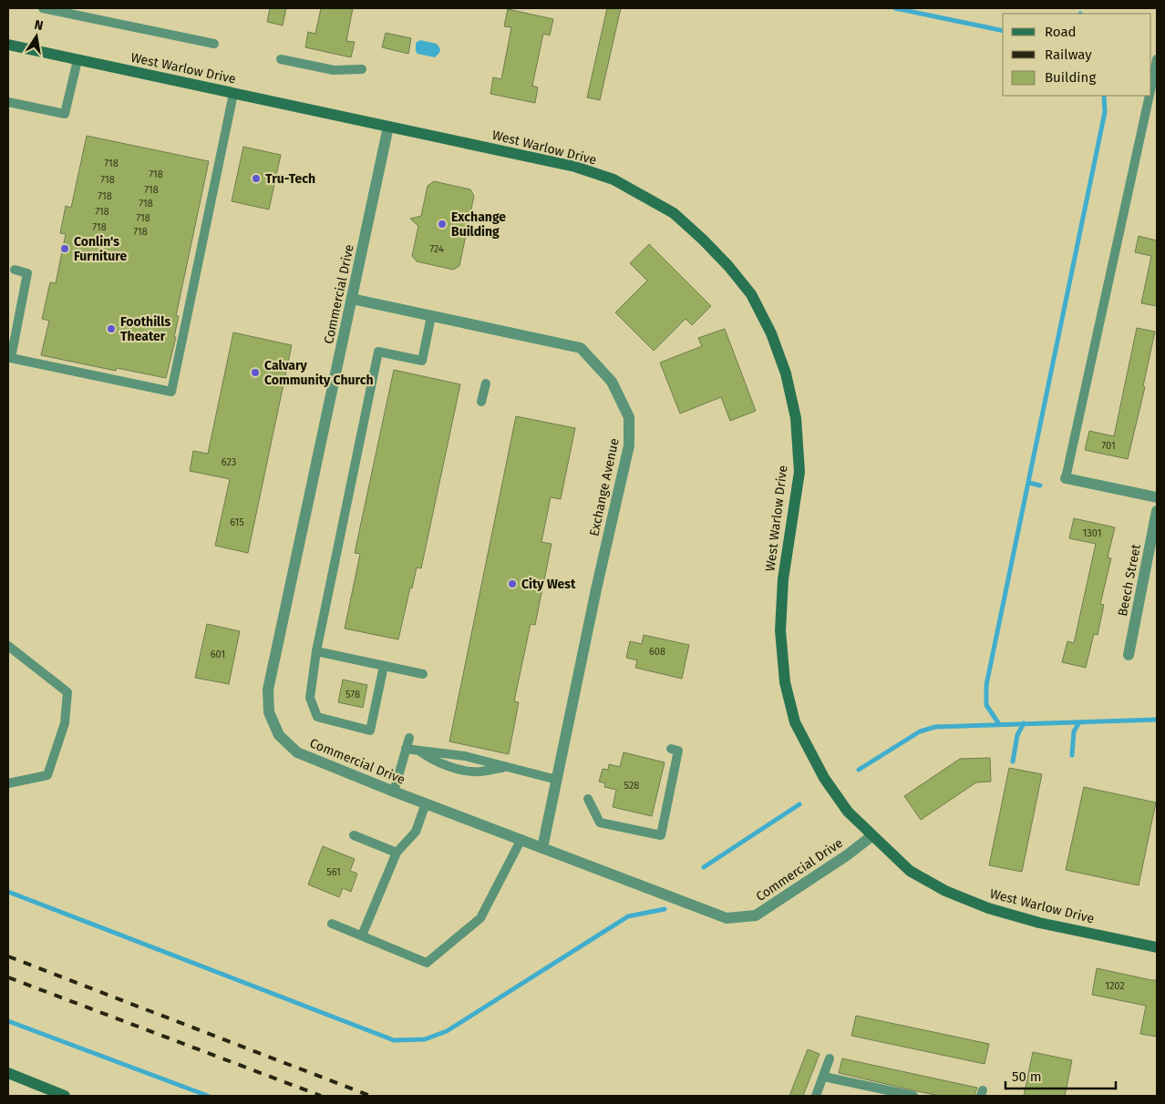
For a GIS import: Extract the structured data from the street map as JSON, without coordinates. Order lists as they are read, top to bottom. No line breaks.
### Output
{"streets":{"street":["West Warlow Drive","Commercial Drive","Exchange Avenue","Beech Street"]},"crossings":[["West Warlow Drive","Commercial Drive"],["Commercial Drive","Exchange Avenue"]],"places":["Tru-Tech","Exchange Building","Conlin's Furniture","Foothills Theater","Calvary Community Church","City West"],"house_numbers":["718","718","718","718","718","718","718","718","718","718","724","701","623","615","1301","608","601","578","528","561","1202"],"legend":["Road","Railway","Building"],"scale_bar":"50 m","north":"top"}
